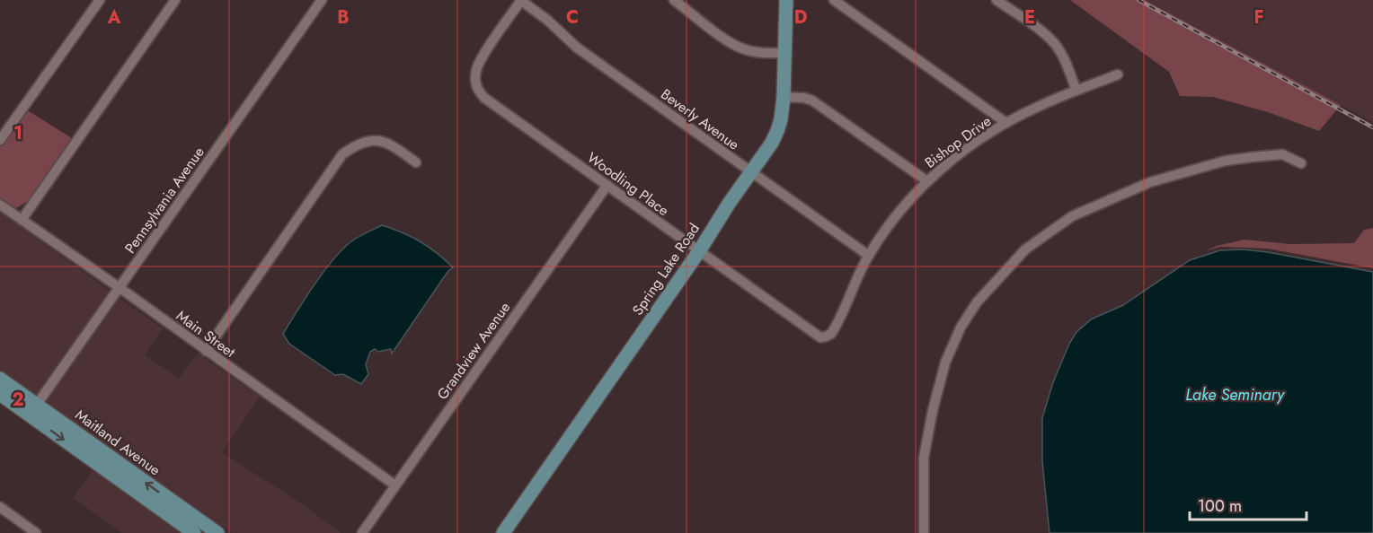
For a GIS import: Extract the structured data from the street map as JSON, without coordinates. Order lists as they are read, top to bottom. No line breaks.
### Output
{"streets":{"street":["Beverly Avenue","Bishop Drive","Woodling Place","Pennsylvania Avenue","Spring Lake Road","Main Street","Grandview Avenue","Maitland Avenue"]},"crossings":[["Beverly Avenue","Bishop Drive"],["Beverly Avenue","Woodling Place"],["Beverly Avenue","Spring Lake Road"],["Bishop Drive","Woodling Place"],["Woodling Place","Spring Lake Road"],["Woodling Place","Grandview Avenue"],["Pennsylvania Avenue","Main Street"],["Pennsylvania Avenue","Maitland Avenue"],["Main Street","Grandview Avenue"]],"water":["Lake Seminary"],"scale_bar":"100 m","grid":{"columns":["A","B","C","D","E","F"],"rows":["1","2"]}}
